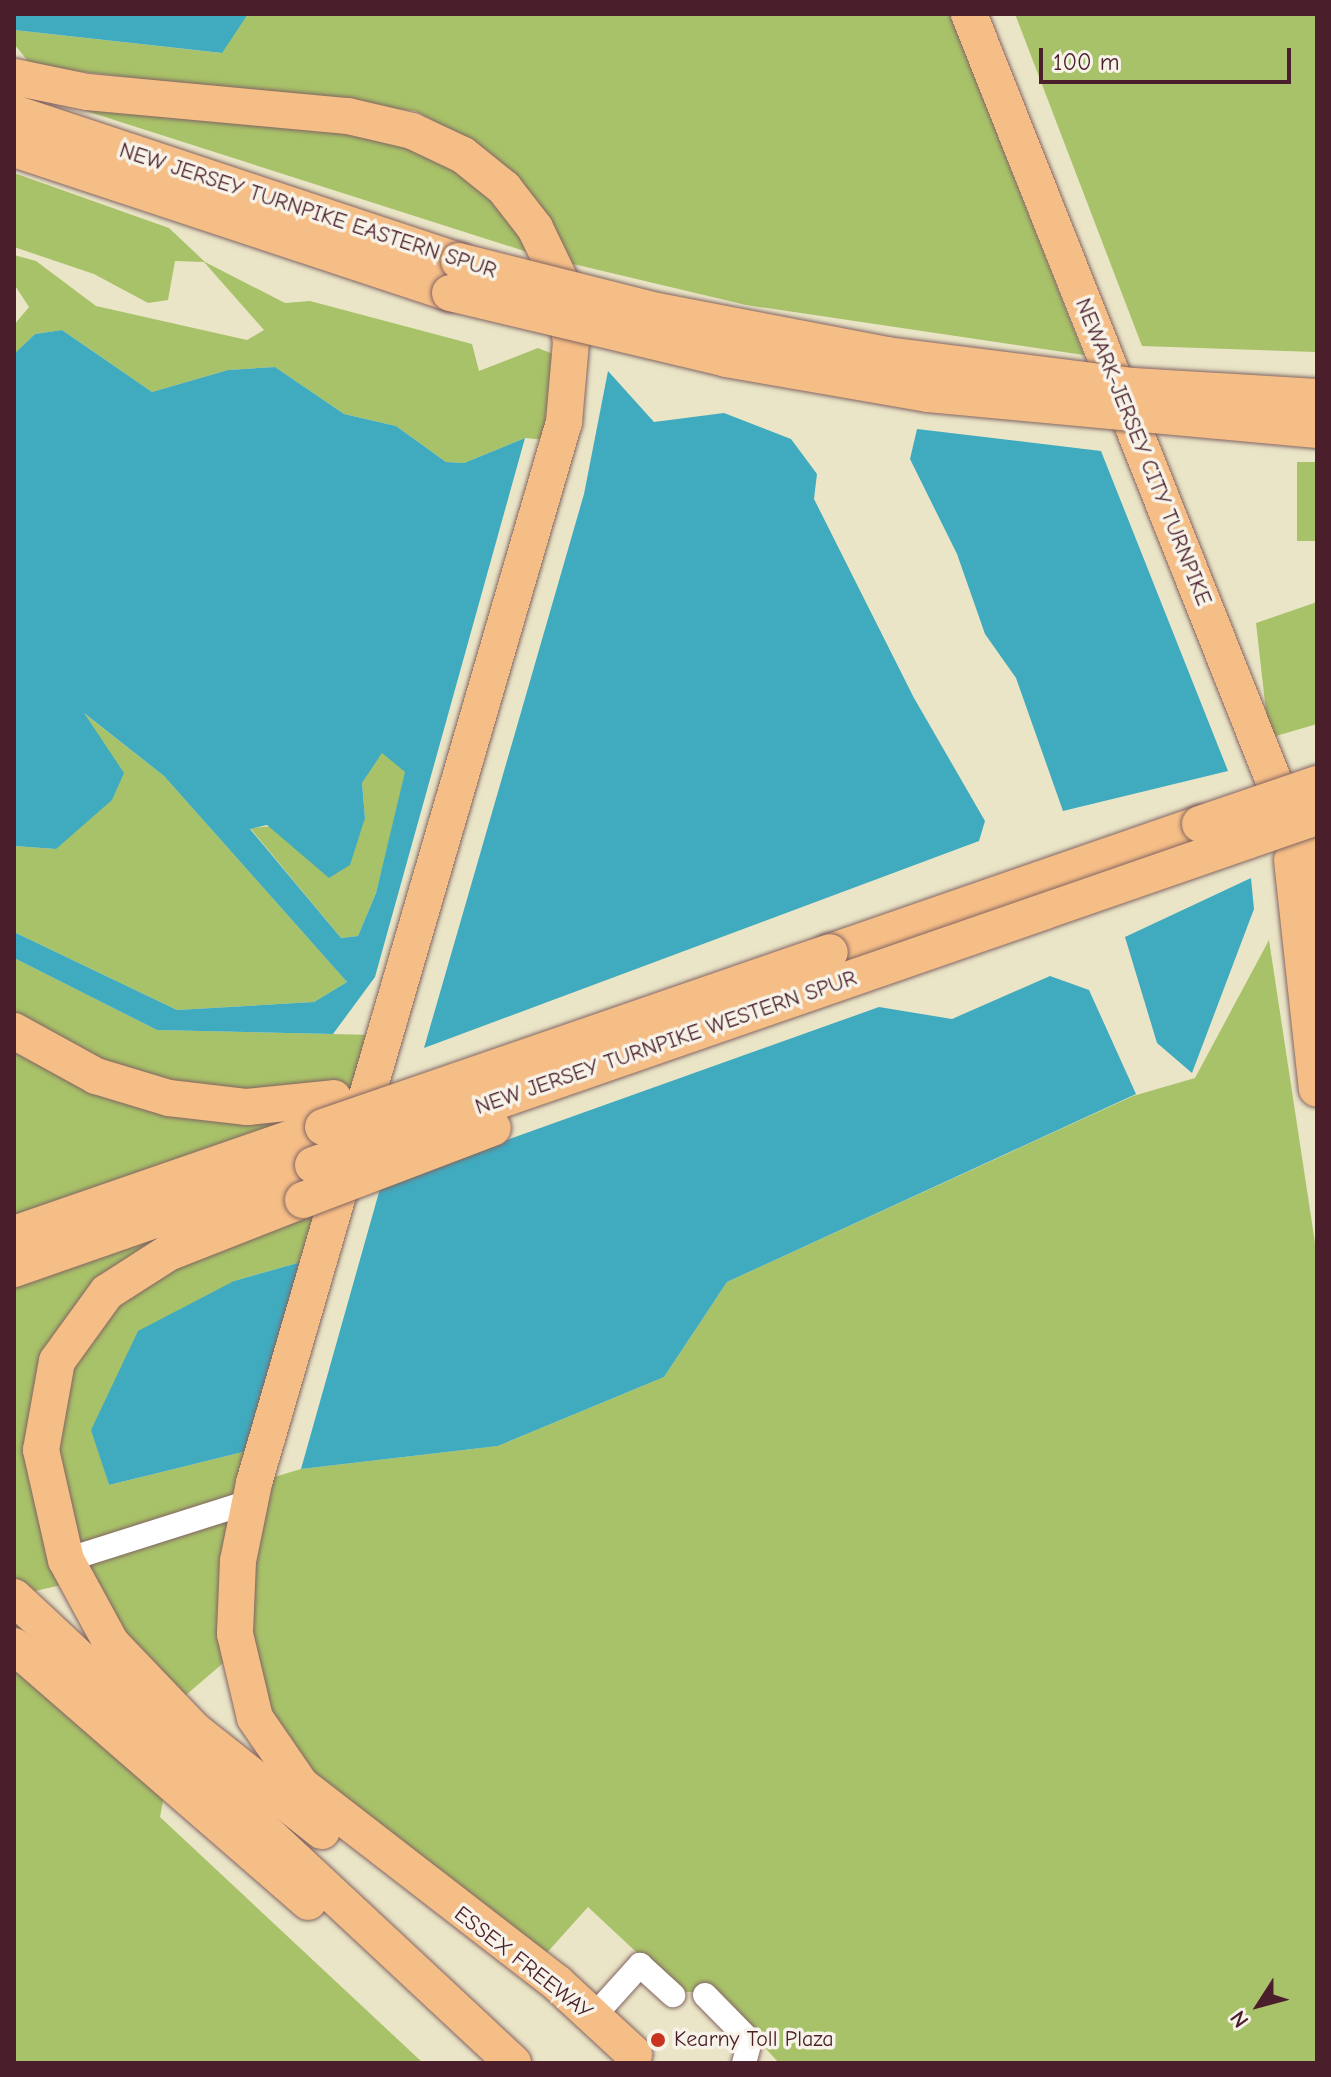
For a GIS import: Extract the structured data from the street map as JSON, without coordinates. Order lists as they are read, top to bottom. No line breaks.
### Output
{"streets":{"highway":["NEW JERSEY TURNPIKE EASTERN SPUR","NEWARK-JERSEY CITY TURNPIKE","NEW JERSEY TURNPIKE WESTERN SPUR","ESSEX FREEWAY"]},"crossings":[["NEWARK-JERSEY CITY TURNPIKE","NEW JERSEY TURNPIKE WESTERN SPUR"]],"places":["Kearny Toll Plaza"],"scale_bar":"100 m","north":"bottom left"}
